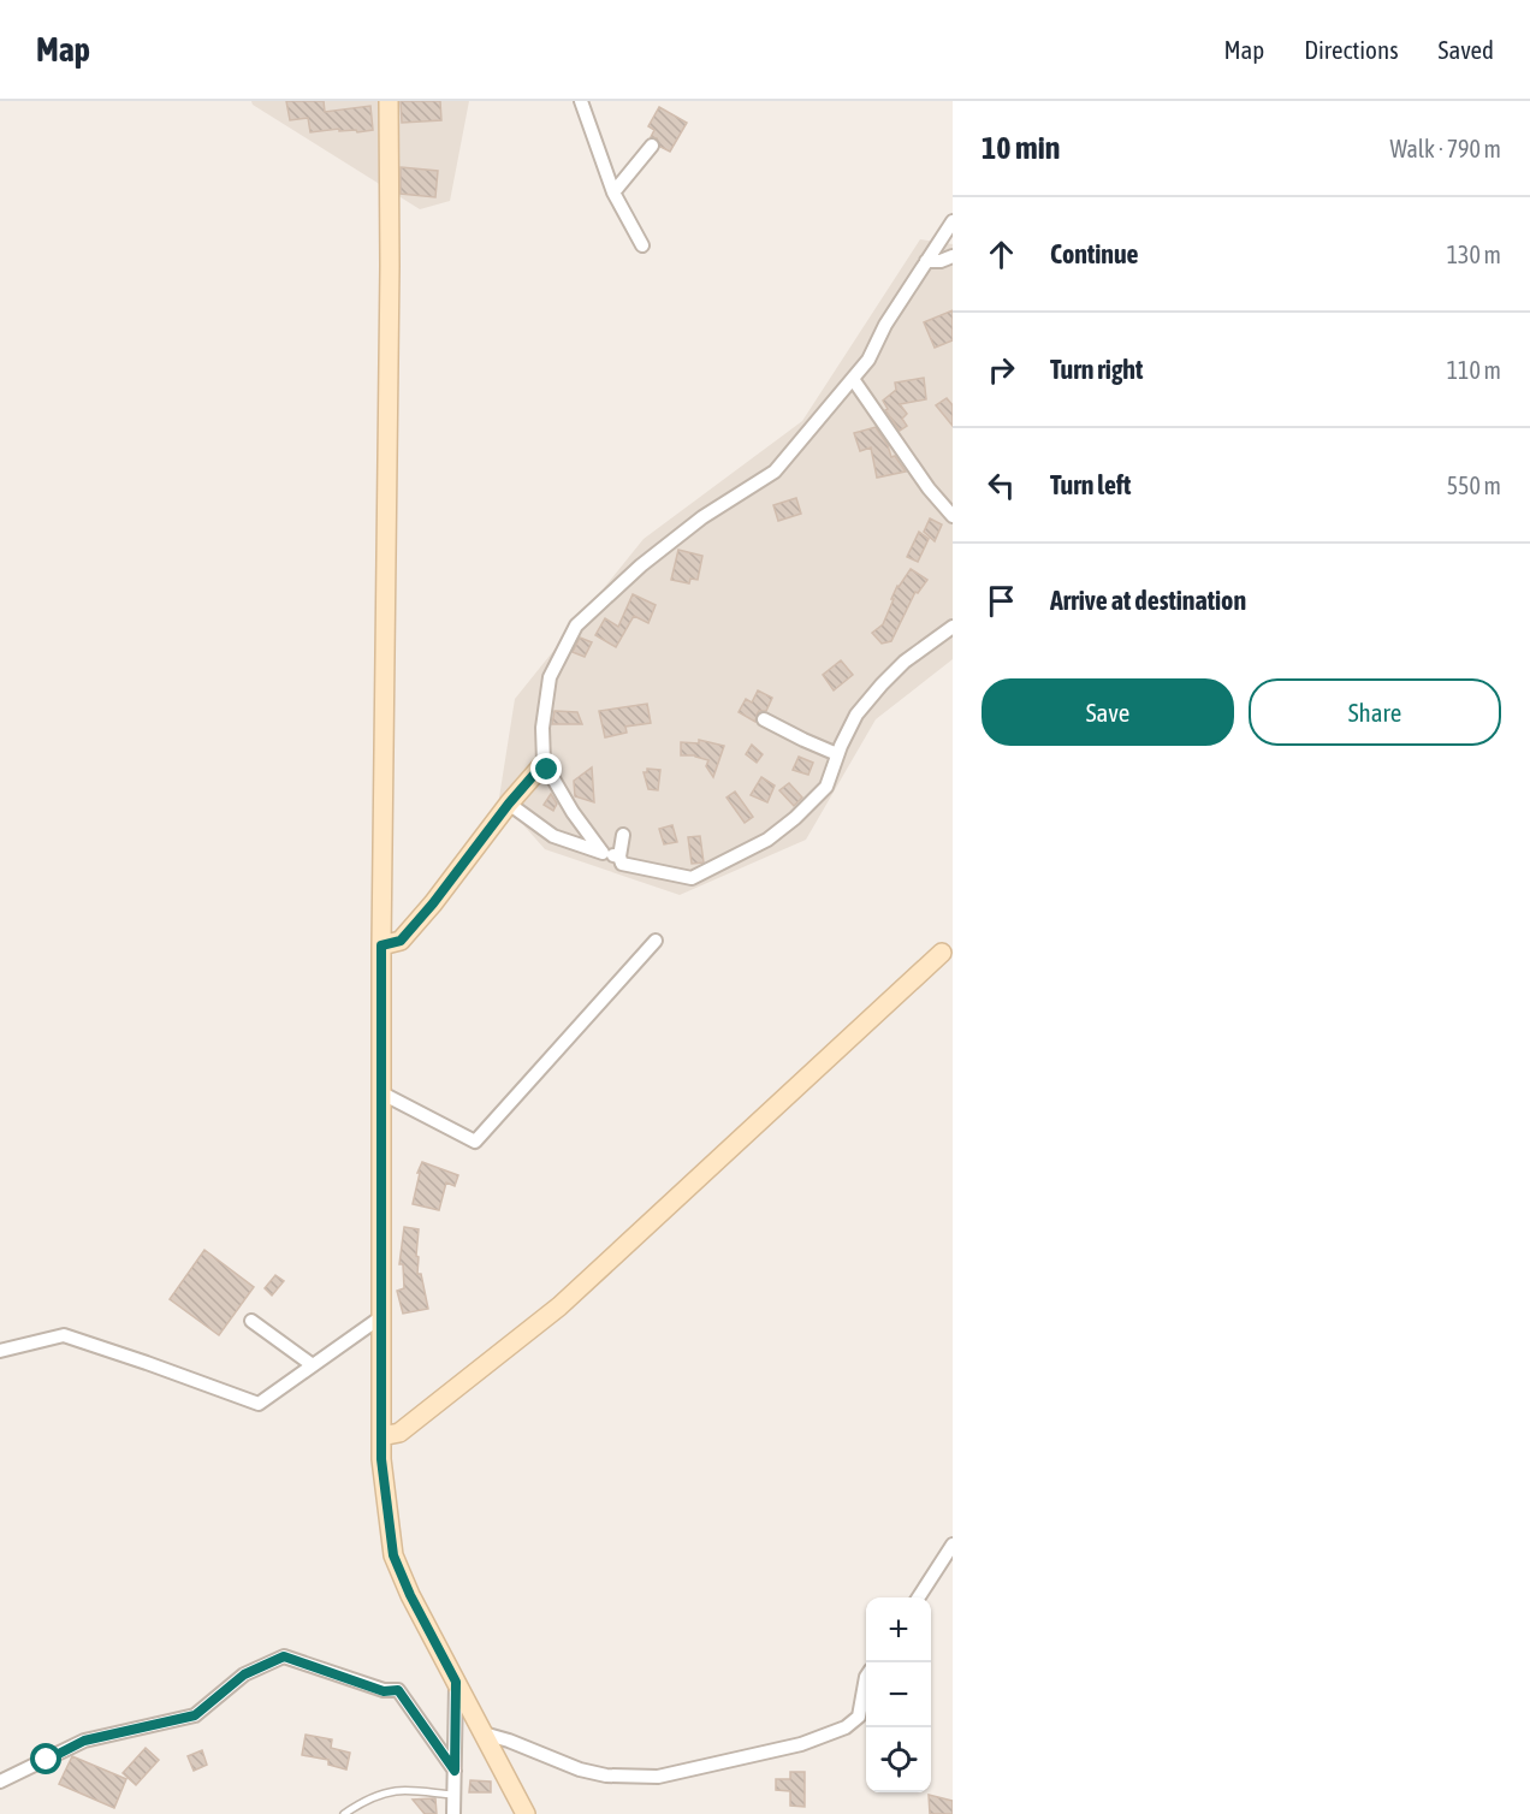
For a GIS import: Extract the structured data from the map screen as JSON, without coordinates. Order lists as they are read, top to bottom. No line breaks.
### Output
{"page":{"header":"Map","nav":["Map","Directions","Saved"],"heading":["10 min","Walk · 790 m"],"list":[["Continue","130 m"],["Turn right","110 m"],["Turn left","550 m"],"Arrive at destination"],"buttons":["Save","Share"],"map_buttons":["+","−"]}}
